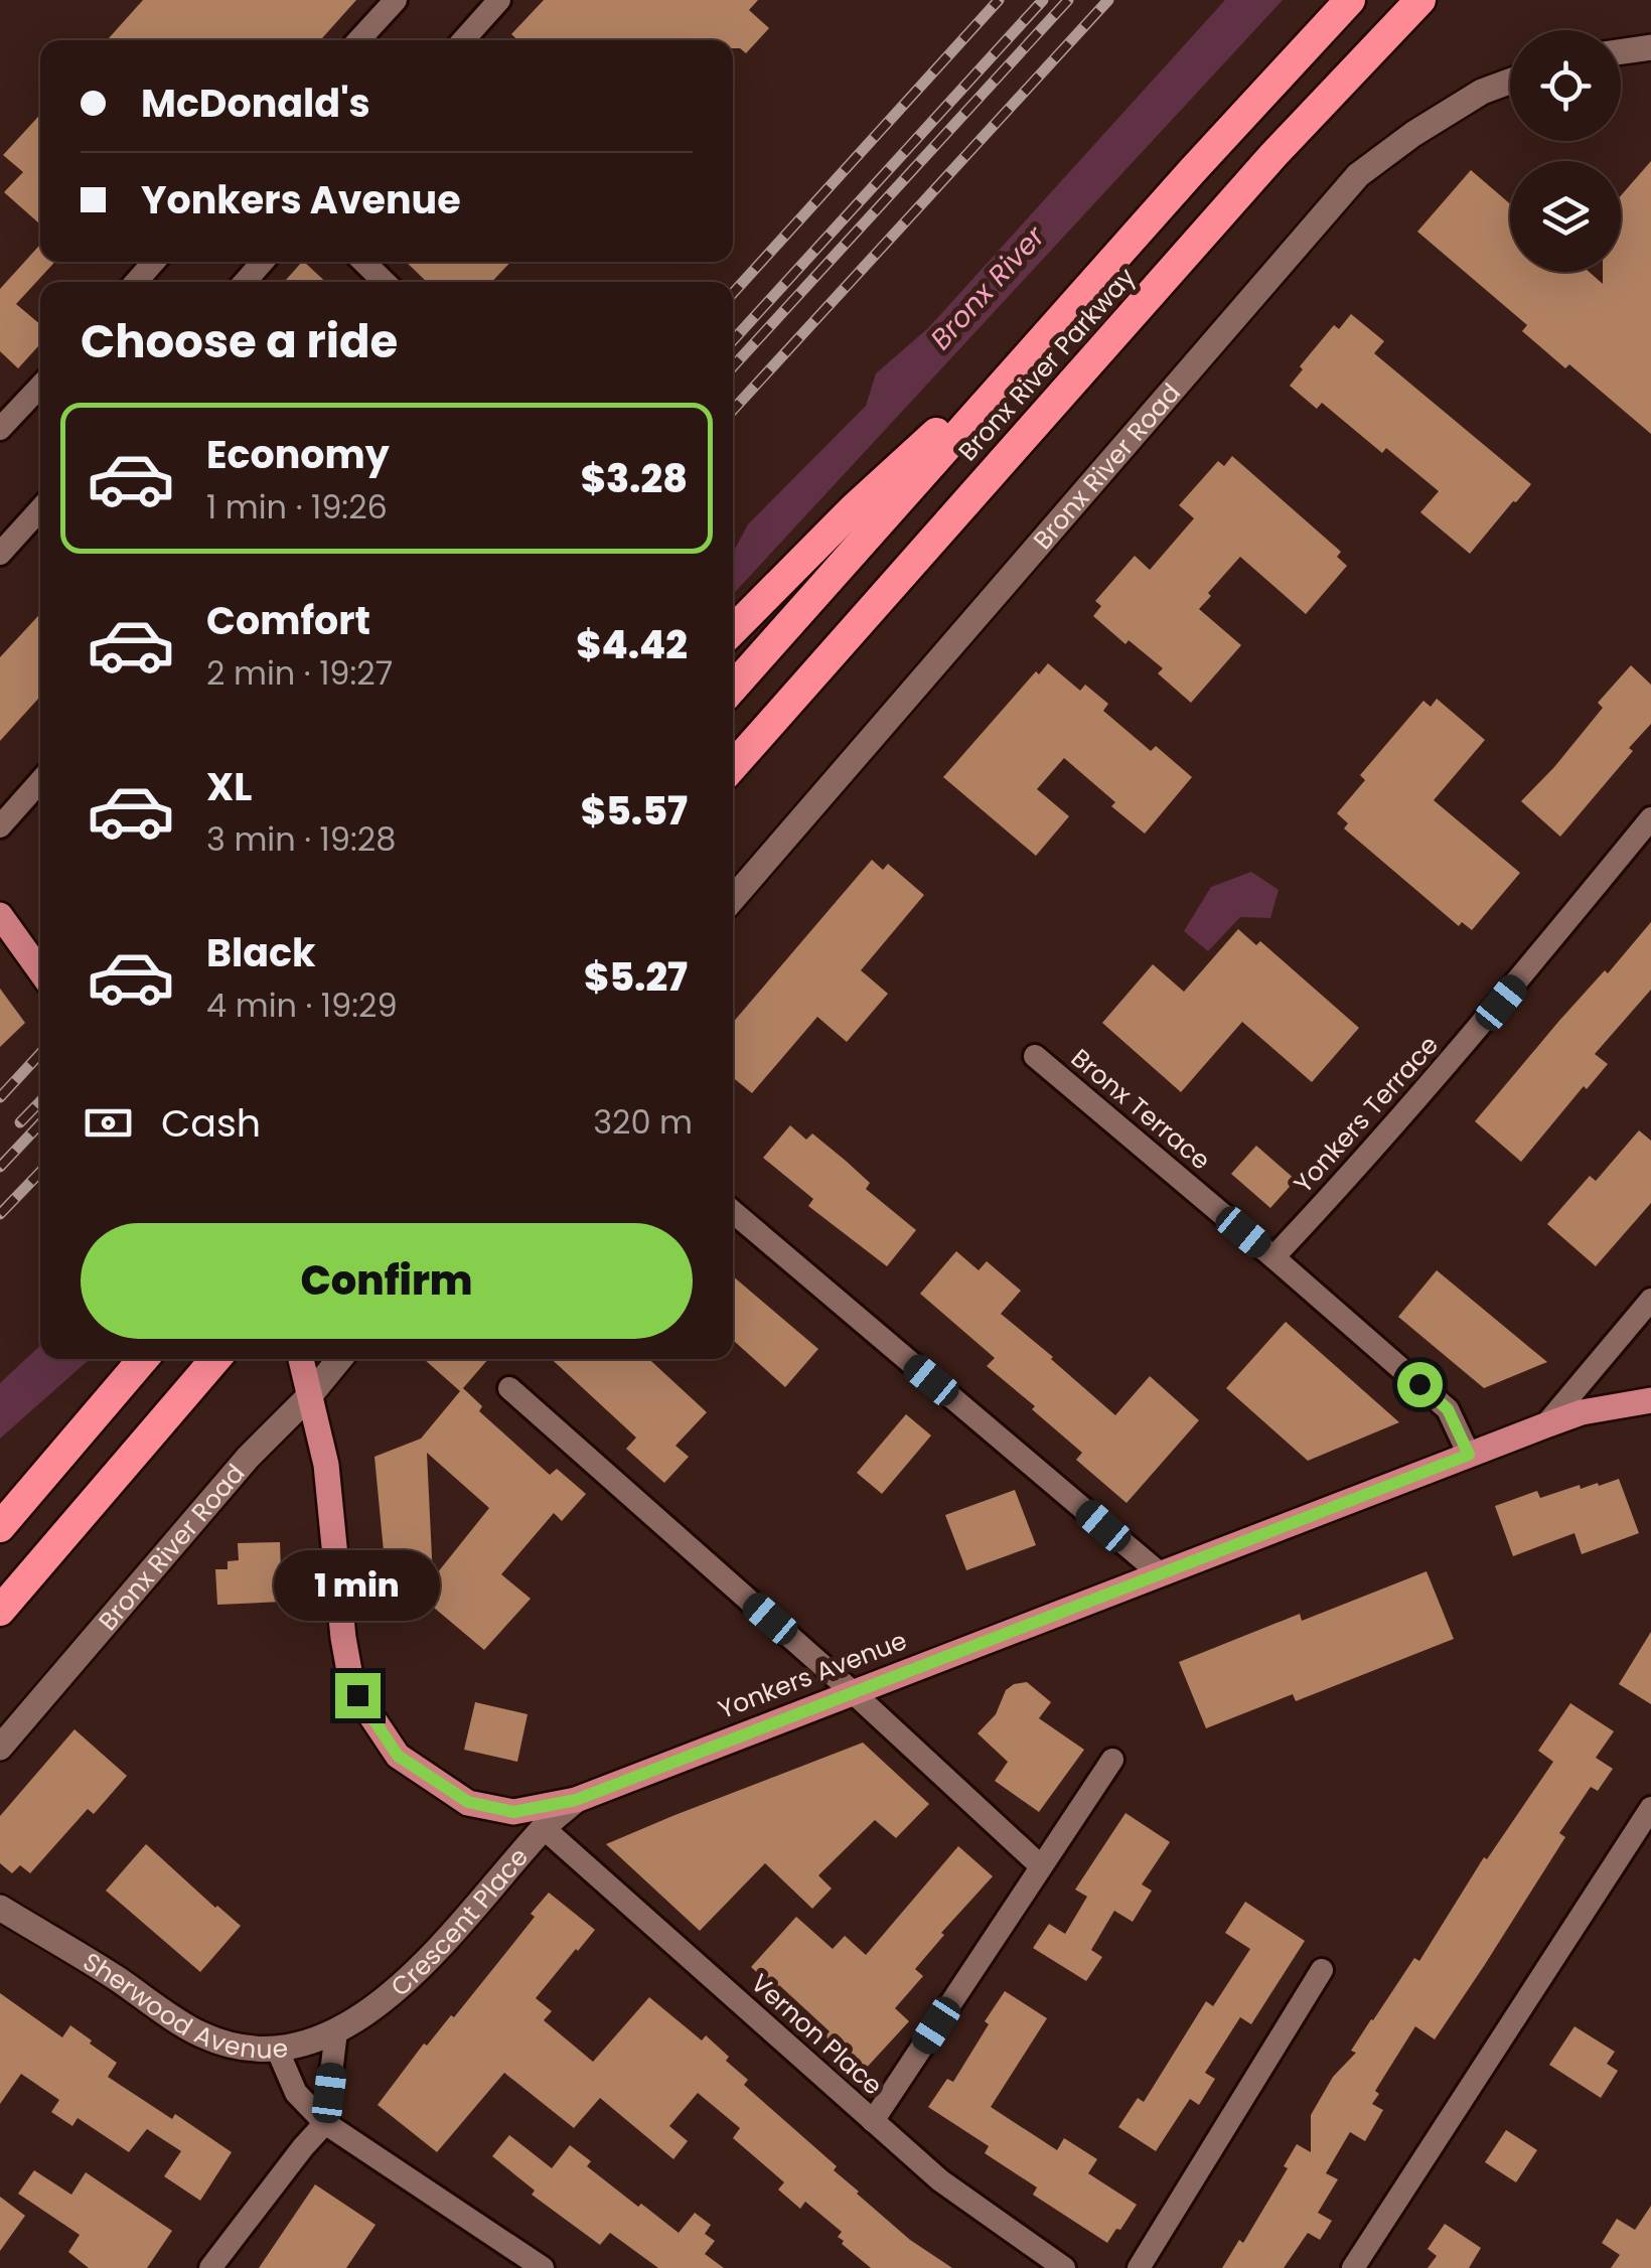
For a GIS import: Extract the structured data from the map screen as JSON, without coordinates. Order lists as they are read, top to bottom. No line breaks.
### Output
{"streets":{"highway":["Bronx River Parkway"],"main road":["Yonkers Avenue"],"street":["Bronx River Road","Bronx Terrace","Yonkers Terrace","Crescent Place","Sherwood Avenue","Vernon Place"]},"crossings":[["Bronx River Road","Yonkers Avenue"],["Bronx Terrace","Yonkers Terrace"],["Bronx Terrace","Yonkers Avenue"],["Yonkers Avenue","Crescent Place"],["Crescent Place","Sherwood Avenue"],["Crescent Place","Vernon Place"]],"water":["Bronx River"],"page":{"banner":["McDonald's","Yonkers Avenue"],"heading":"Choose a ride","list":[{"name":"Economy","note":"1 min · 19:26","value":"$3.28"},{"name":"Comfort","note":"2 min · 19:27","value":"$4.42"},{"name":"XL","note":"3 min · 19:28","value":"$5.57"},{"name":"Black","note":"4 min · 19:29","value":"$5.27"}],"pay":["Cash","320 m"],"buttons":"Confirm","bubble":"1 min"}}
